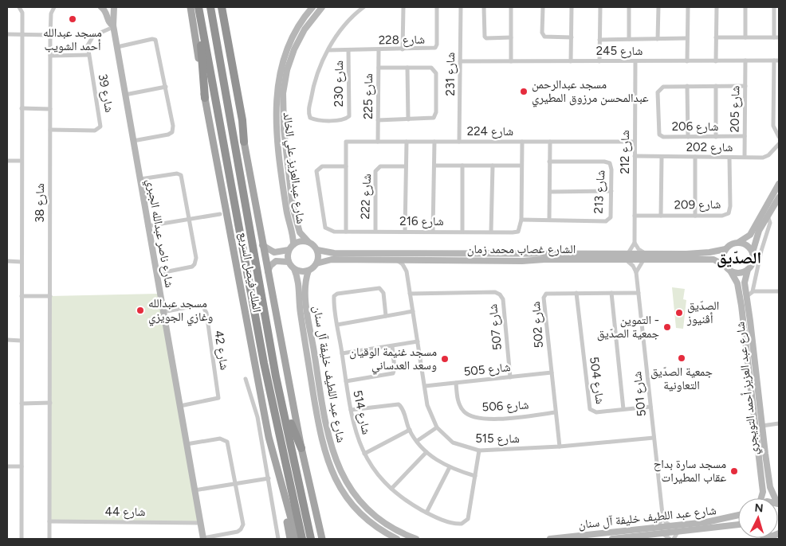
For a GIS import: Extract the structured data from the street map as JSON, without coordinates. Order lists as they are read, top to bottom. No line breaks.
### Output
{"streets":{"highway":["الملك فيصل السريع"],"street":["شارع 228","شارع 245","شارع 231","شارع 230","شارع 39","شارع 225","شارع 205","شارع 206","شارع 224","شارع 202","شارع 212","شارع عبدالعزيز علي الخالد","شارع 213","شارع 222","شارع 38","شارع 209","شارع 216","شارع ناصر عبدالله الجبري","الشارع غصاب محمد زمان","شارع 502","شارع 507","شارع 42","شارع 505","شارع عبد اللطيف خليفة آل سنان","شارع 504","شارع عبد العزيز أحمد التويجري","شارع 501","شارع 506","شارع 514","شارع 515","شارع 44"]},"crossings":[["شارع 228","شارع 230"],["شارع 228","شارع 225"],["شارع 245","شارع 231"],["شارع 245","شارع 205"],["شارع 245","شارع 212"],["شارع 231","شارع 224"],["شارع 39","شارع 38"],["شارع 39","شارع ناصر عبدالله الجبري"],["شارع 225","شارع 224"],["شارع 205","شارع 206"],["شارع 205","شارع 202"],["شارع 224","شارع 212"],["شارع 224","شارع 216"],["شارع 202","شارع 212"],["شارع 202","شارع 209"],["شارع 212","شارع 209"],["شارع عبدالعزيز علي الخالد","الشارع غصاب محمد زمان"],["شارع عبدالعزيز علي الخالد","شارع عبد اللطيف خليفة آل سنان"],["شارع 213","شارع 216"],["شارع 222","شارع 216"],["شارع 38","شارع 44"],["شارع ناصر عبدالله الجبري","شارع 42"],["شارع ناصر عبدالله الجبري","شارع 44"],["الشارع غصاب محمد زمان","شارع عبد اللطيف خليفة آل سنان"],["الشارع غصاب محمد زمان","شارع عبد العزيز أحمد التويجري"],["شارع 502","شارع 505"],["شارع 502","شارع 504"],["شارع 502","شارع 501"],["شارع 502","شارع 506"],["شارع 502","شارع 515"],["شارع 507","شارع 505"],["شارع 507","شارع 515"],["شارع 505","شارع 506"],["شارع 505","شارع 515"],["شارع عبد اللطيف خليفة آل سنان","شارع 501"],["شارع 504","شارع 501"],["شارع 501","شارع 515"],["شارع 514","شارع 515"]],"districts":["الصدّيق"],"places":["مسجد عبدالله أحمد الشويب","مسجد عبدالرحمن عبدالمحسن مرزوق المطيري","مسجد عبدالله وغازي الجويزي","الصدّيق أڤنيوز","التموين - جمعية الصدّيق","جمعية الصدّيق التعاونية","مسجد غنيمة الوقيان وسعد العدساني","مسجد سارة بداح عقاب المطيرات"],"north":"top"}
